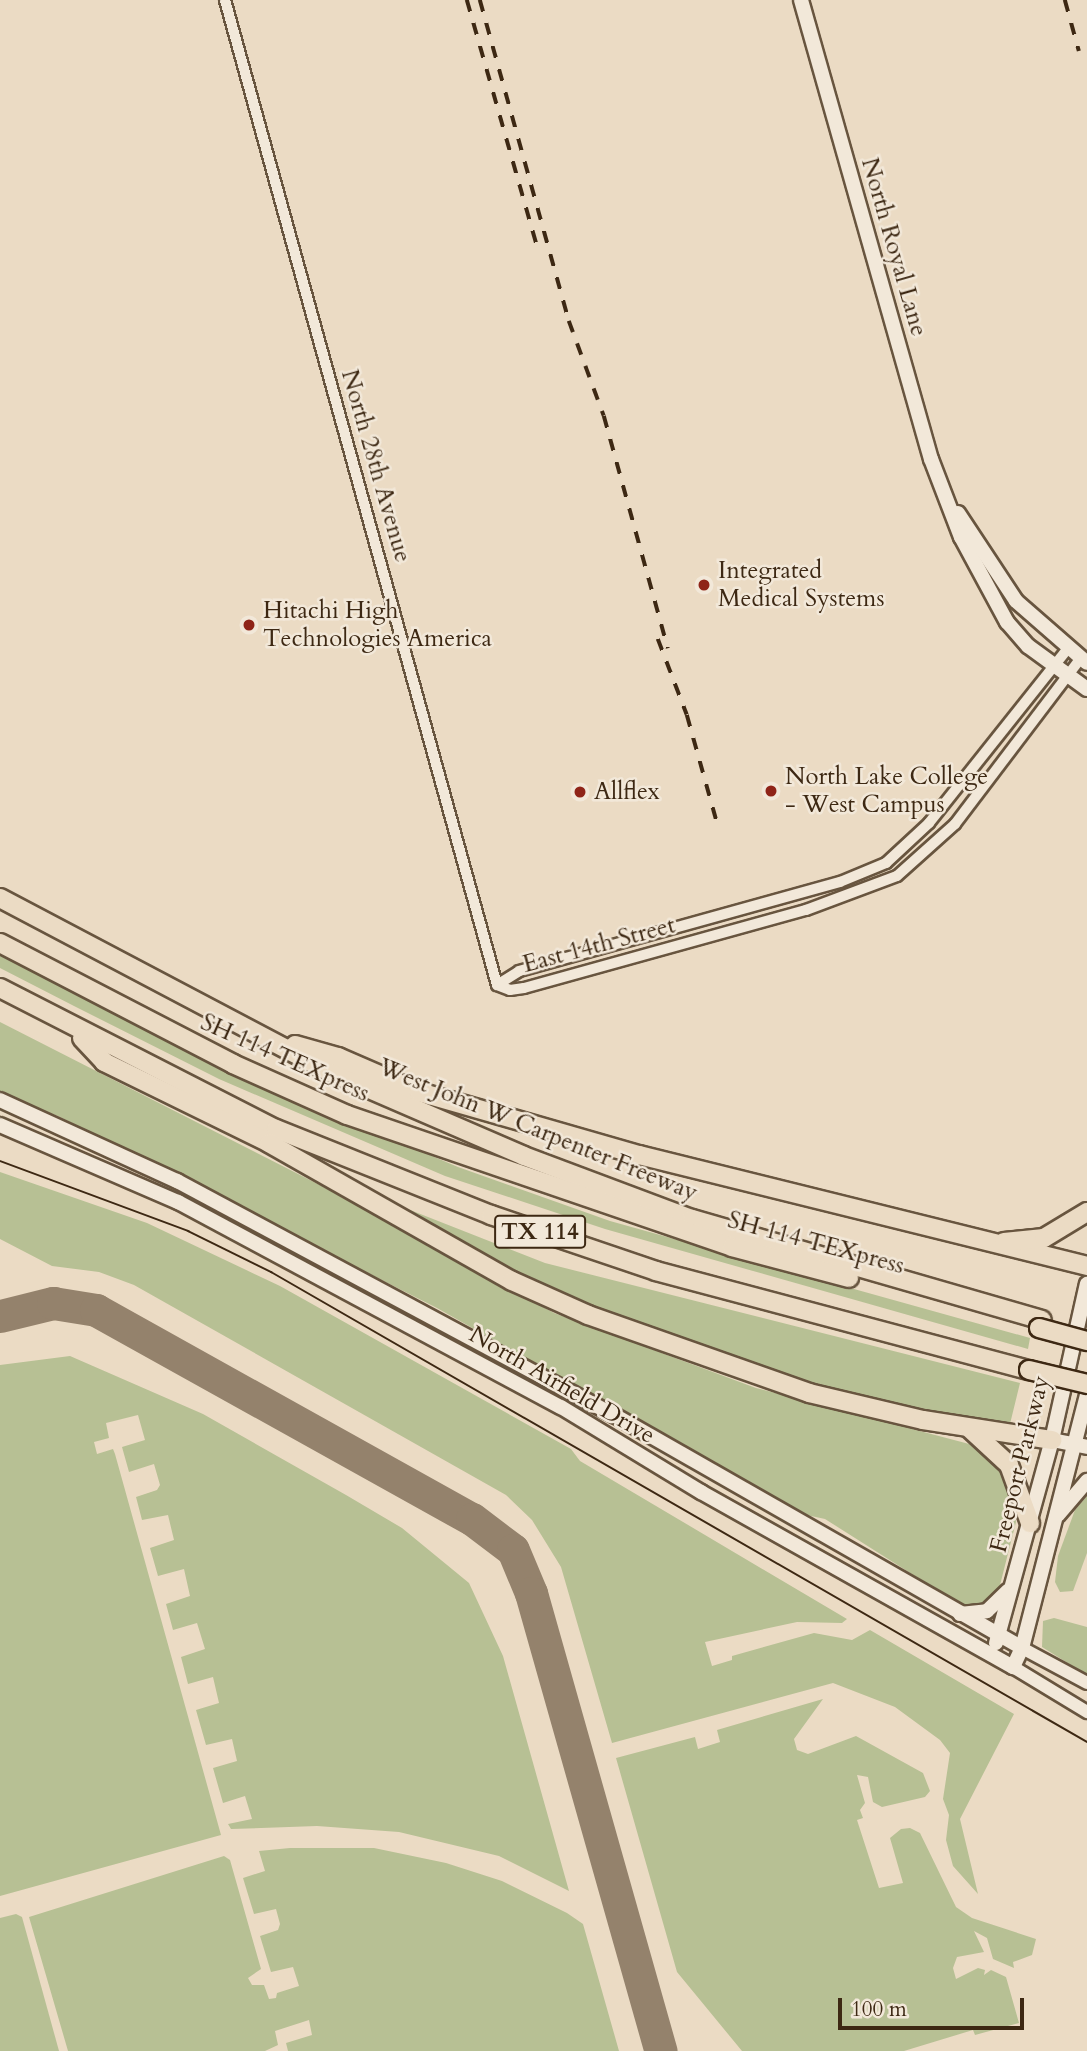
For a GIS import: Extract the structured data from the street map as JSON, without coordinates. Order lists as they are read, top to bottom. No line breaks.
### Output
{"streets":{"highway":["SH 114 TEXpress","West John W Carpenter Freeway","TX 114"],"main road":["North Royal Lane","North Airfield Drive","Freeport Parkway"],"street":["North 28th Avenue","East 14th Street"]},"crossings":[["North Royal Lane","East 14th Street"],["North 28th Avenue","East 14th Street"],["SH 114 TEXpress","West John W Carpenter Freeway"],["North Airfield Drive","Freeport Parkway"]],"places":["Integrated Medical Systems","Hitachi High Technologies America","North Lake College - West Campus","Allflex"],"scale_bar":"100 m"}
